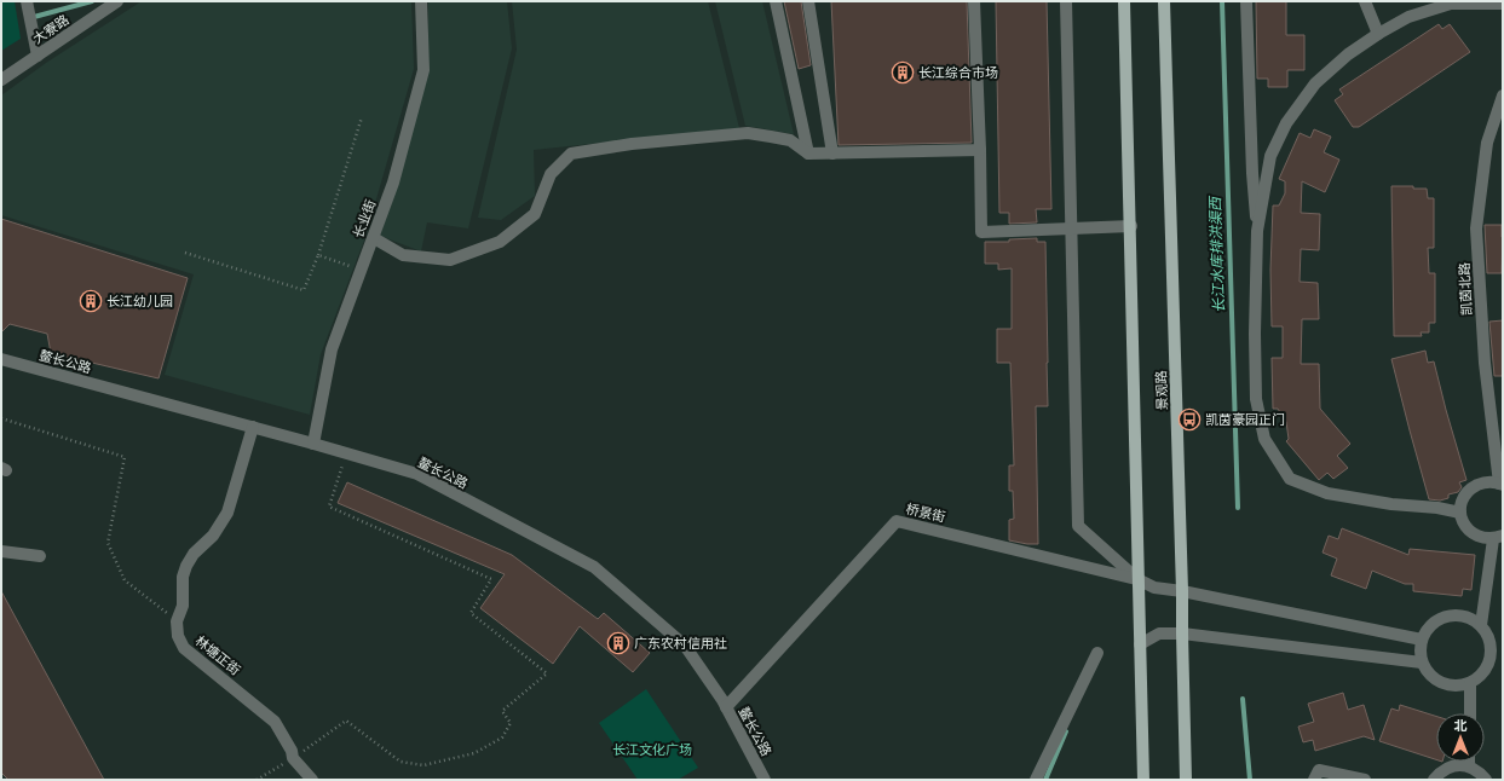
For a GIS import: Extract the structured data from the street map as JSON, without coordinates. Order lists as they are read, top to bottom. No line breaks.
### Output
{"streets":{"main road":["景观路"],"street":["大寮路","长业街","凯茵北路","鳌长公路","桥景街","林塘正街"]},"crossings":[["长业街","鳌长公路"],["鳌长公路","桥景街"],["鳌长公路","林塘正街"],["景观路","桥景街"]],"water":["长江水库排洪渠西"],"parks":["长江文化广场"],"places":{"building":["长江综合市场","长江幼儿园","广东农村信用社"],"bus stop":["凯茵豪园正门"]},"north":"top"}
